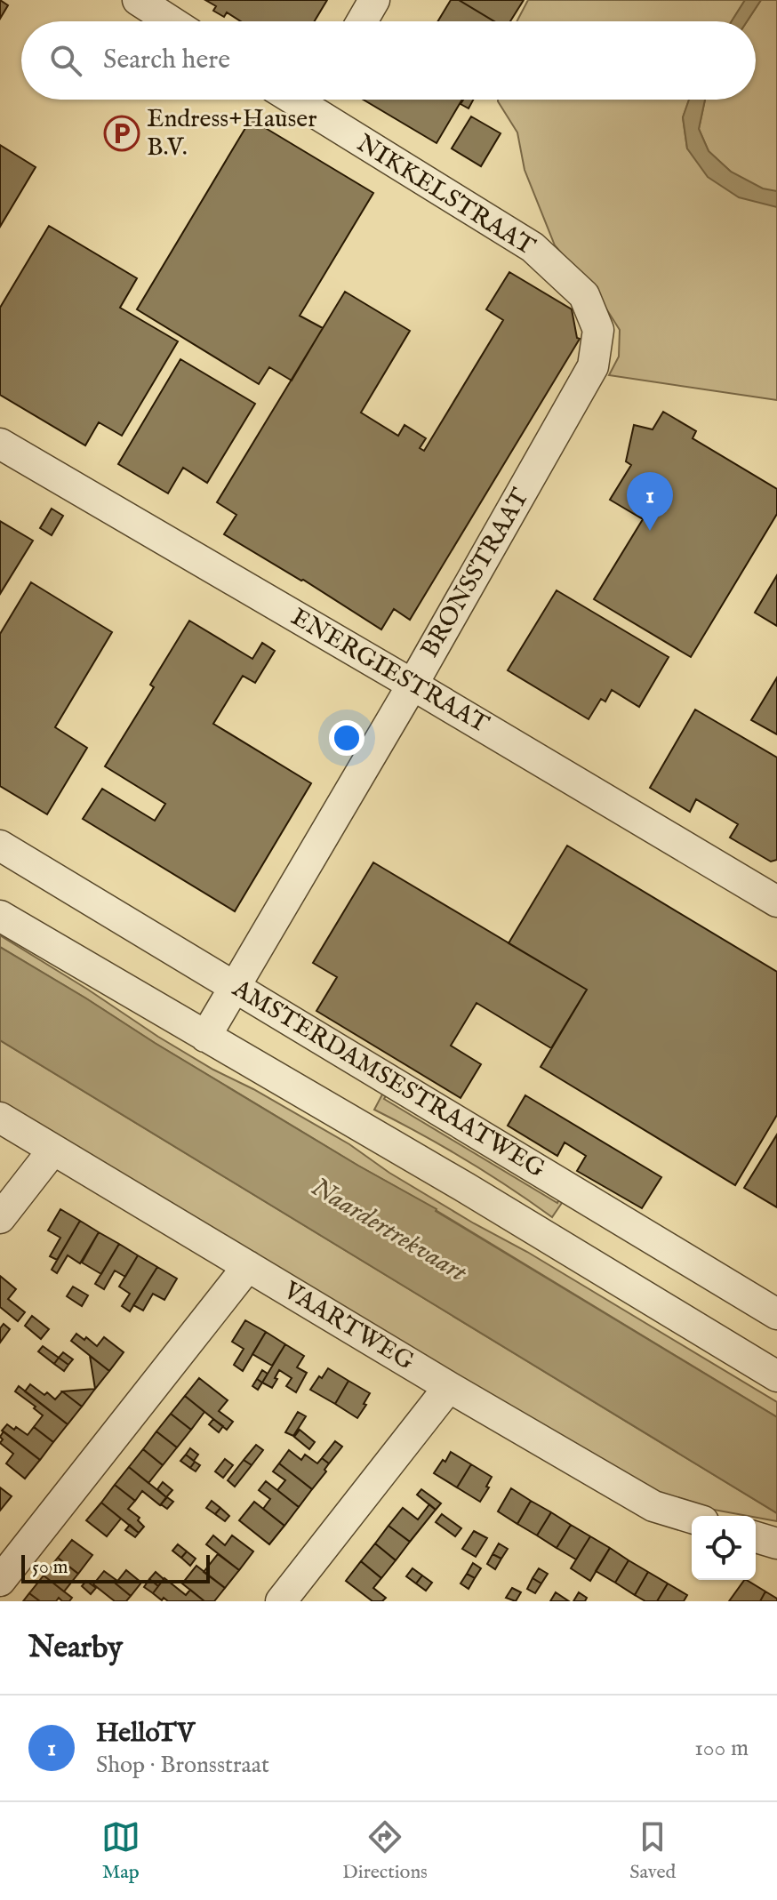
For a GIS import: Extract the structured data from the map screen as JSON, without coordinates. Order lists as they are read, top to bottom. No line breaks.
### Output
{"streets":{"street":["NIKKELSTRAAT","BRONSSTRAAT","ENERGIESTRAAT","AMSTERDAMSESTRAATWEG","VAARTWEG"]},"crossings":[["NIKKELSTRAAT","BRONSSTRAAT"],["BRONSSTRAAT","ENERGIESTRAAT"],["BRONSSTRAAT","AMSTERDAMSESTRAATWEG"]],"water":["Naardertrekvaart"],"places":{"parking":["Endress+Hauser B.V."]},"scale_bar":"50 m","page":{"search":"Search here","pins":"1","scale":"50 m","heading":"Nearby","list":[{"mark":"1","name":"HelloTV","note":"Shop · Bronsstraat","value":"100 m"}],"nav":["Map","Directions","Saved"]}}
